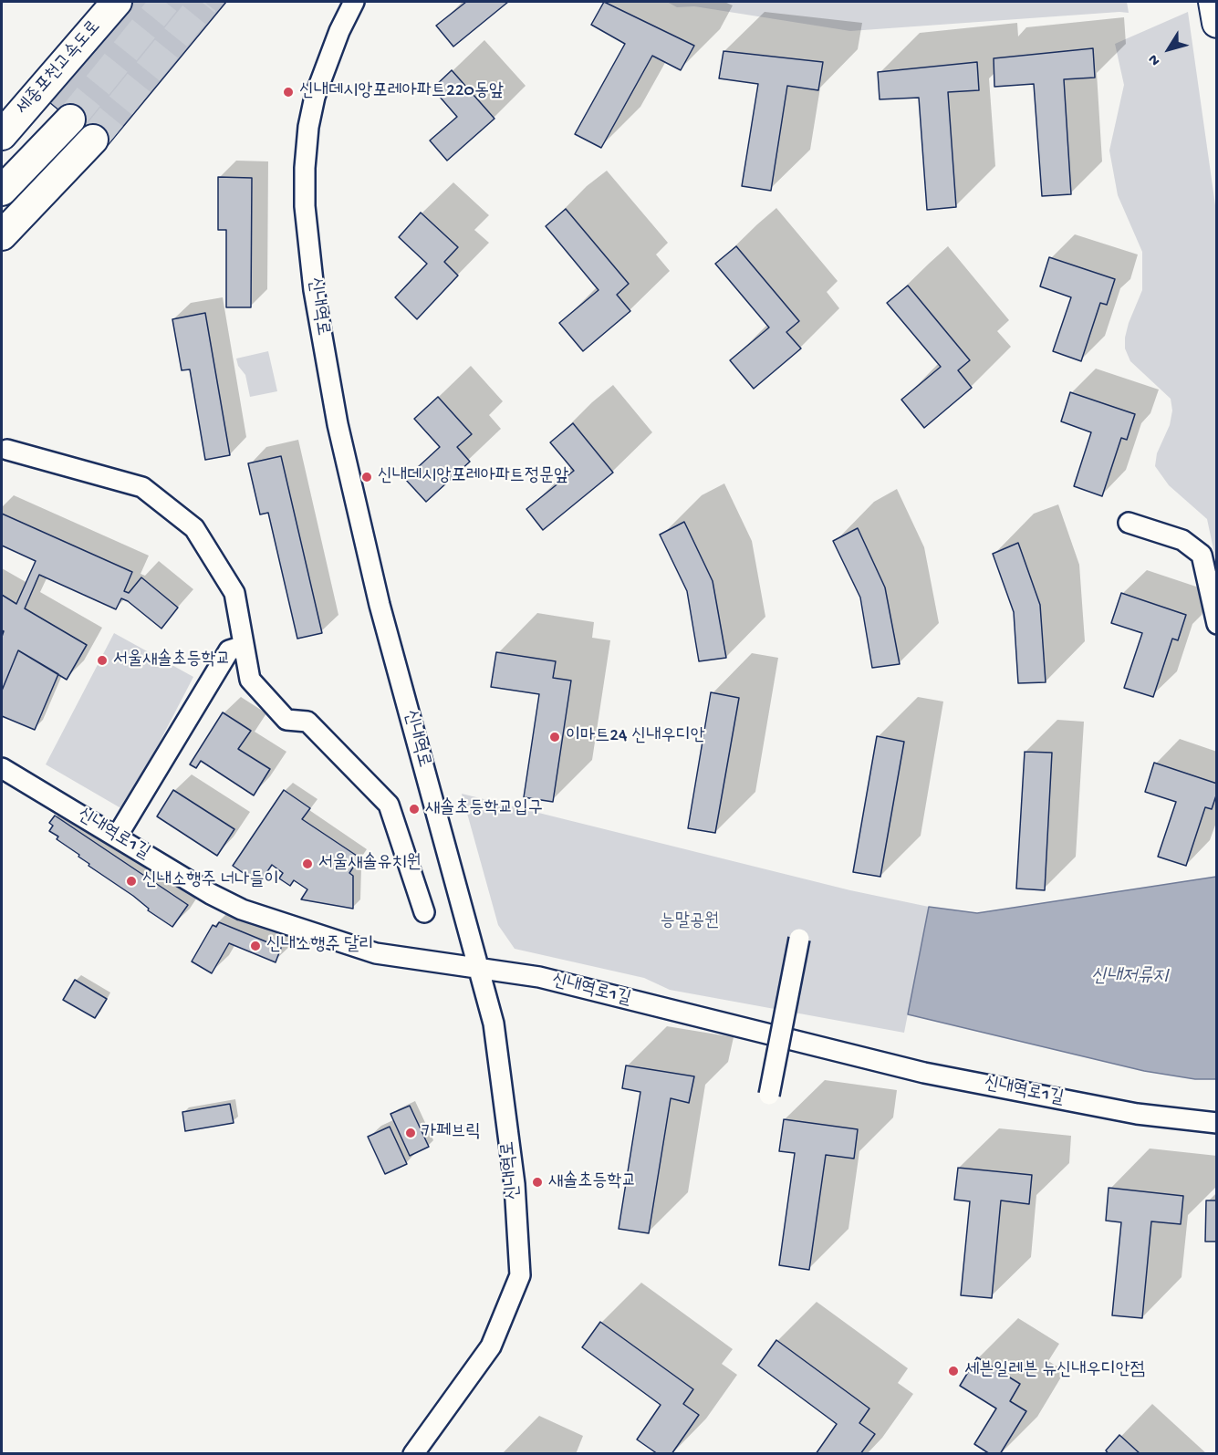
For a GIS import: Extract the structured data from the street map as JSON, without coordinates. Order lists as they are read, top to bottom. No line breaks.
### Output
{"streets":{"highway":["세종포천고속도로"],"street":["신내역로","신내역로1길"]},"crossings":[["신내역로","신내역로1길"]],"water":["신내저류지"],"parks":["능말공원"],"places":["신내데시앙포레아파트220동앞","신내데시앙포레아파트정문앞","서울새솔초등학교","이마트24 신내우디안","새솔초등학교입구","서울새솔유치원","신내소행주 너나들이","신내소행주 달리","카페브릭","새솔초등학교","세븐일레븐 뉴신내우디안점"],"north":"bottom left"}
